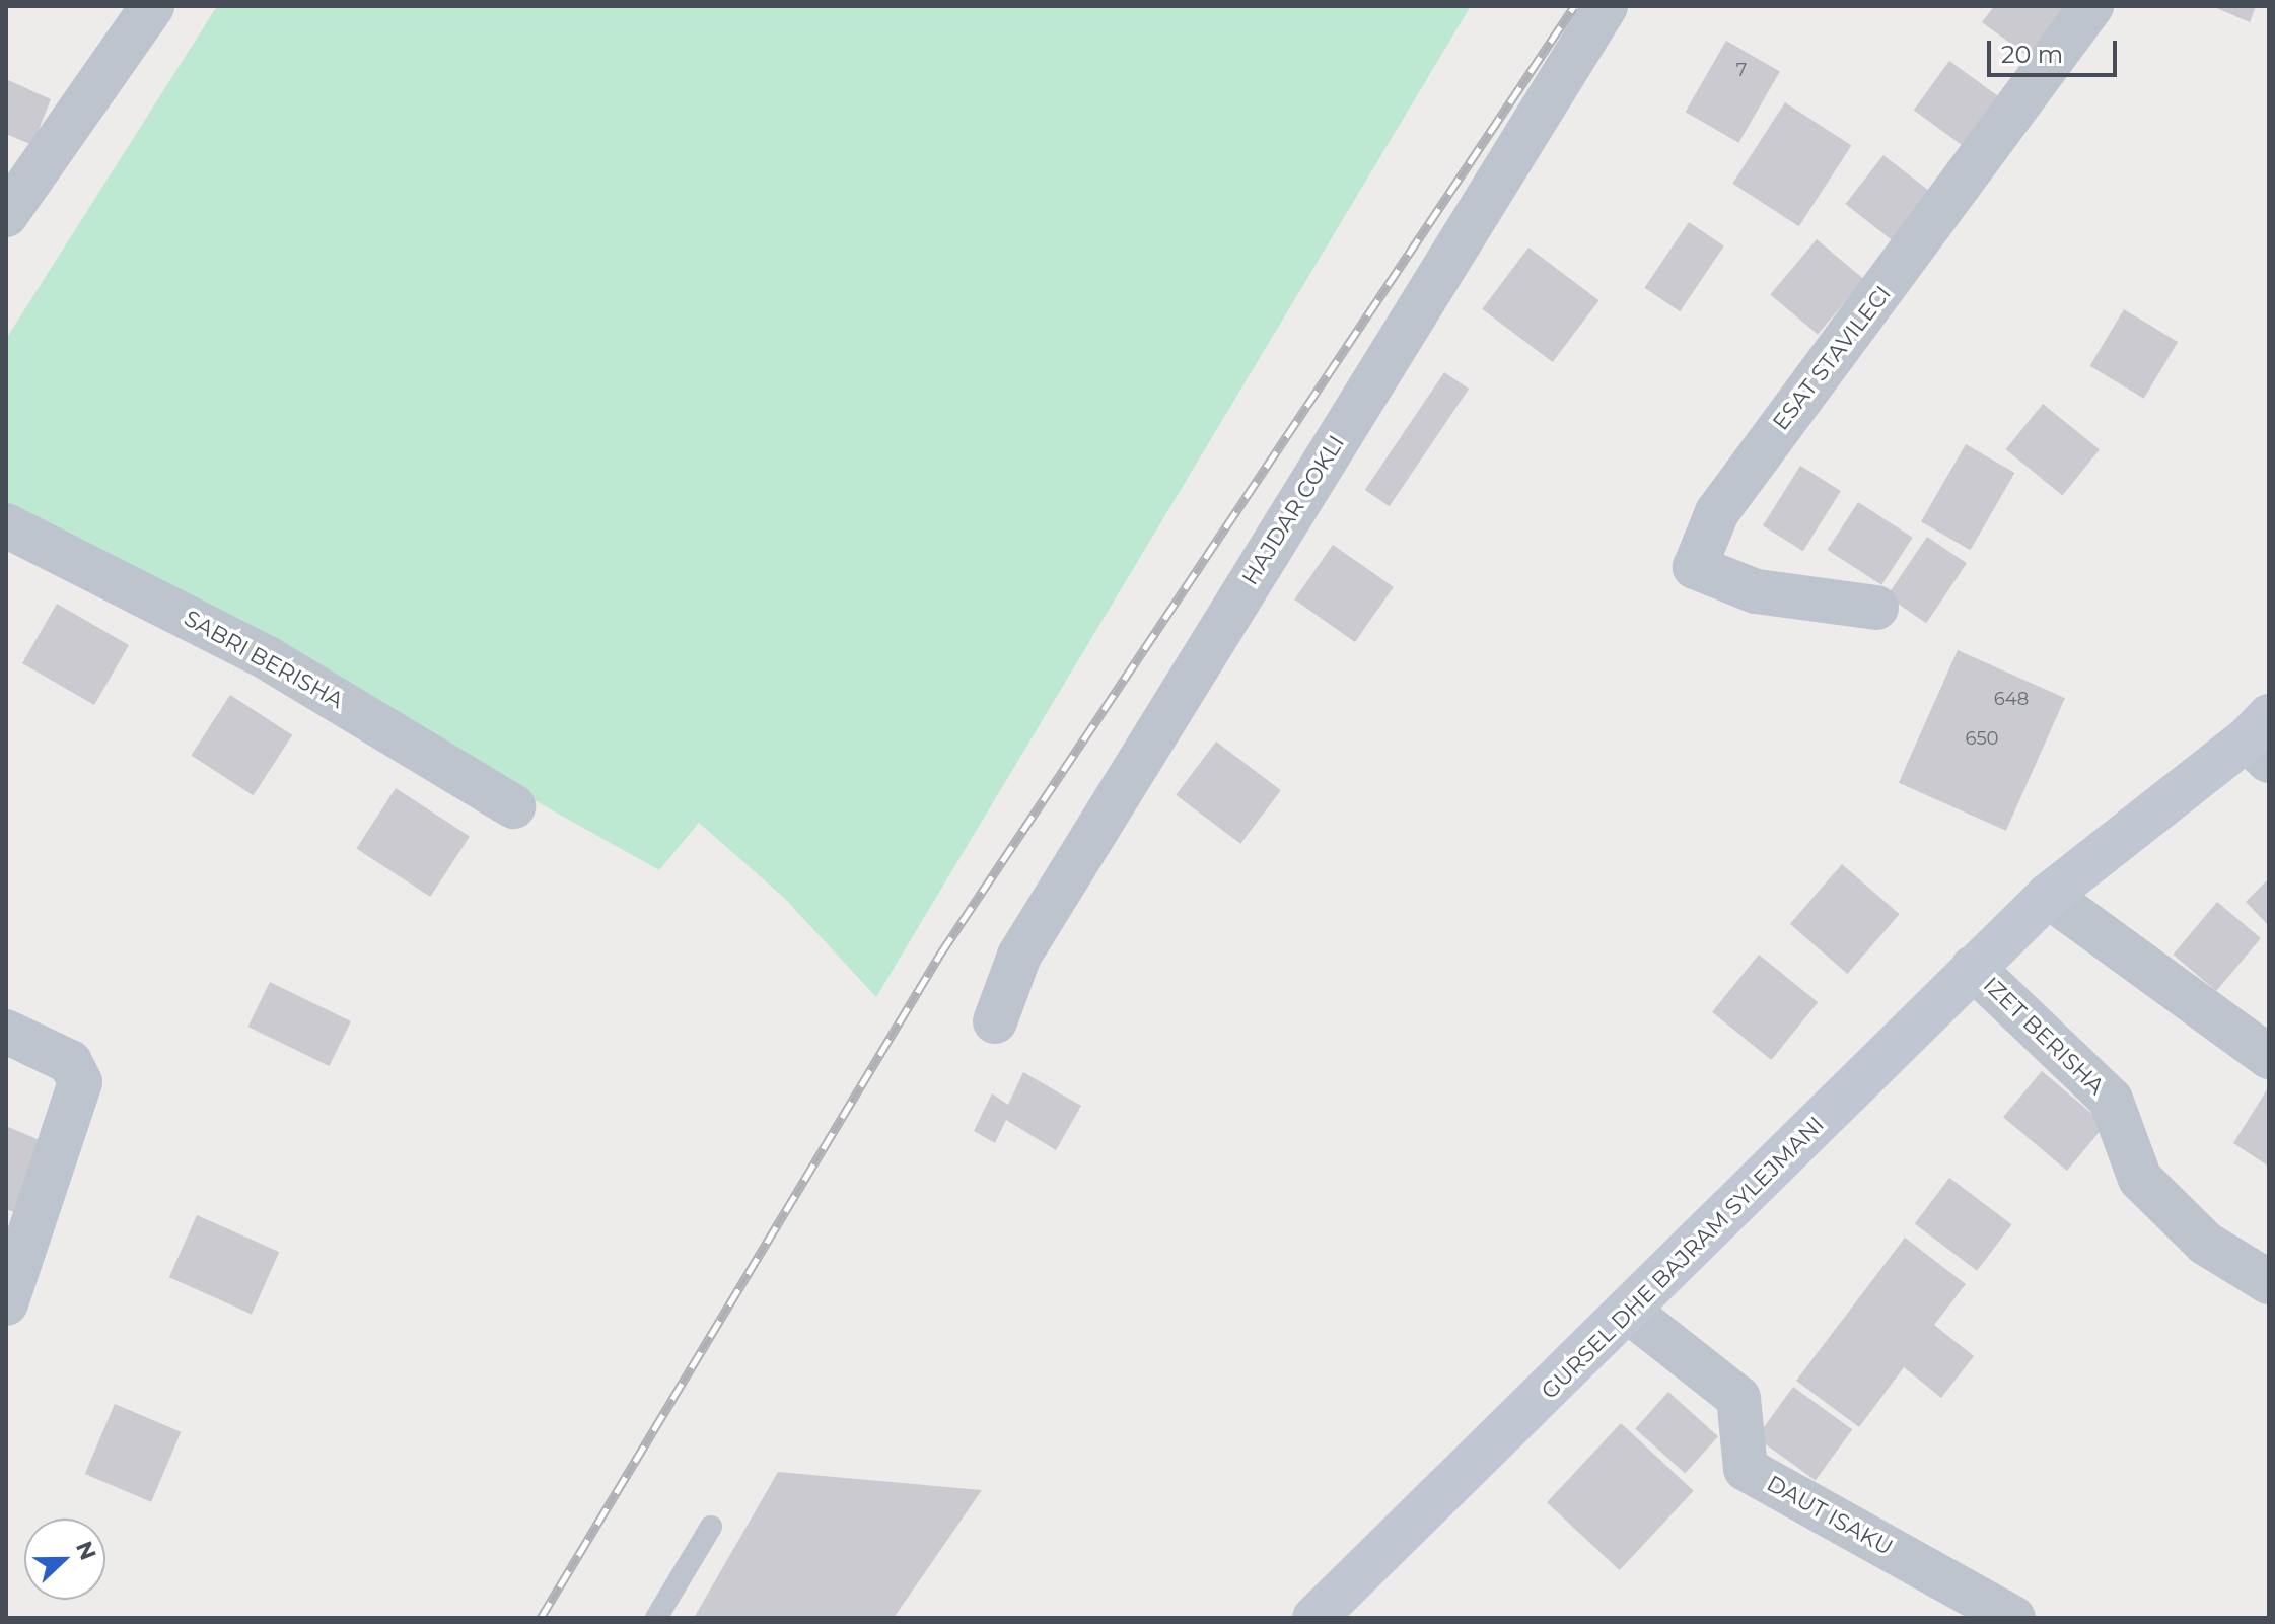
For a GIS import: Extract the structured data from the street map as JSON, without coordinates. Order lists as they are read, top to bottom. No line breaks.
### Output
{"streets":{"street":["ESAT STAVILECI","HAJDAR COKLI","SABRI BERISHA","IZET BERISHA","GURSEL DHE BAJRAM SYLEJMANI","DAUT ISAKU"]},"crossings":[["IZET BERISHA","GURSEL DHE BAJRAM SYLEJMANI"],["GURSEL DHE BAJRAM SYLEJMANI","DAUT ISAKU"]],"house_numbers":["7","648","650"],"scale_bar":"20 m","north":"right"}
